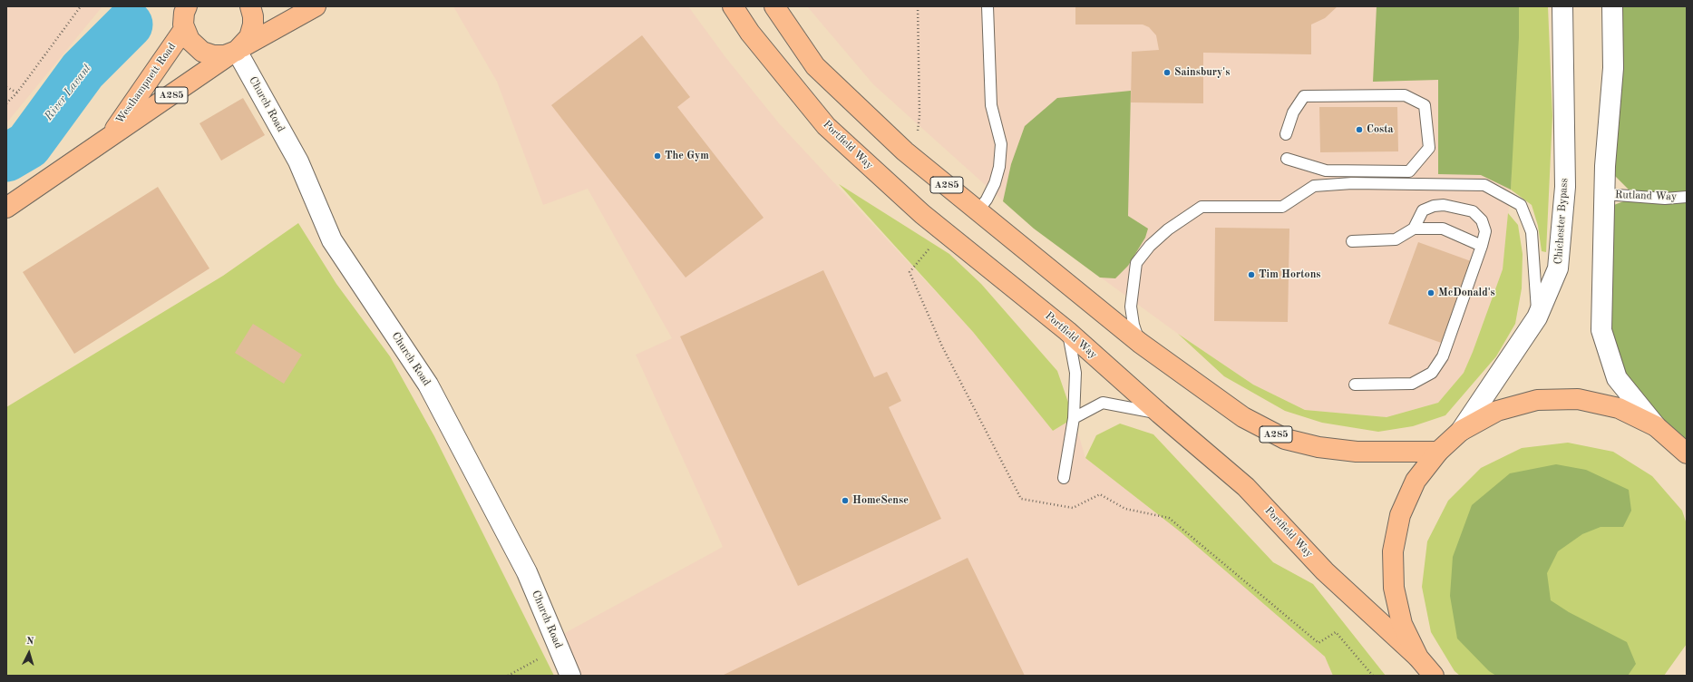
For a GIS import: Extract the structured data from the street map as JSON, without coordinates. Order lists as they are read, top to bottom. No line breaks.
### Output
{"streets":{"main road":["Westhampnett Road","A285","Portfield Way"],"street":["Church Road","Chichester Bypass"],"lane":["Rutland Way"]},"crossings":[["Westhampnett Road","Church Road"]],"water":["River Lavant"],"places":["Sainsbury's","Costa","The Gym","Tim Hortons","McDonald's","HomeSense"],"north":"top"}
